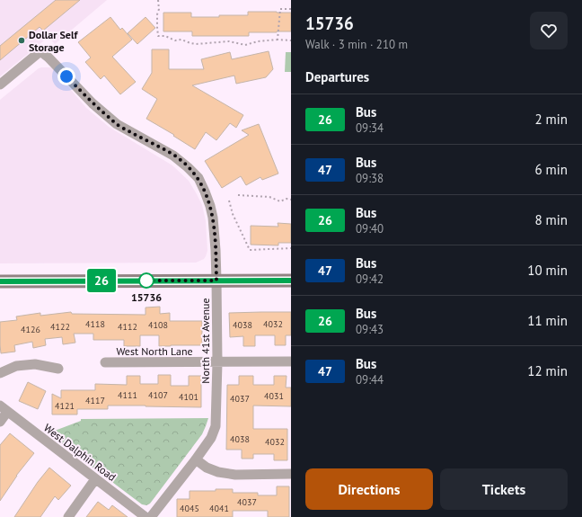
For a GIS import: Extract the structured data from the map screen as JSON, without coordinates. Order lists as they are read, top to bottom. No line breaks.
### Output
{"streets":{"street":["North 41st Avenue","West North Lane","West Dalphin Road"]},"crossings":[["North 41st Avenue","West North Lane"]],"places":["Dollar Self Storage","15736"],"lines":["bus line 26"],"house_numbers":["4118","4032","4108","4038","4122","4112","4126","4111","4107","4031","4101","4037","4117","4121","4038","4032","4037","4045","4041"],"page":{"on_map":"26","heading":[["15736","Walk · 3 min · 210 m"],"Departures"],"list":[{"mark":"26","name":"Bus","note":"09:34","value":"2 min"},{"mark":"47","name":"Bus","note":"09:38","value":"6 min"},{"mark":"26","name":"Bus","note":"09:40","value":"8 min"},{"mark":"47","name":"Bus","note":"09:42","value":"10 min"},{"mark":"26","name":"Bus","note":"09:43","value":"11 min"},{"mark":"47","name":"Bus","note":"09:44","value":"12 min"}],"buttons":["Directions","Tickets"]}}
